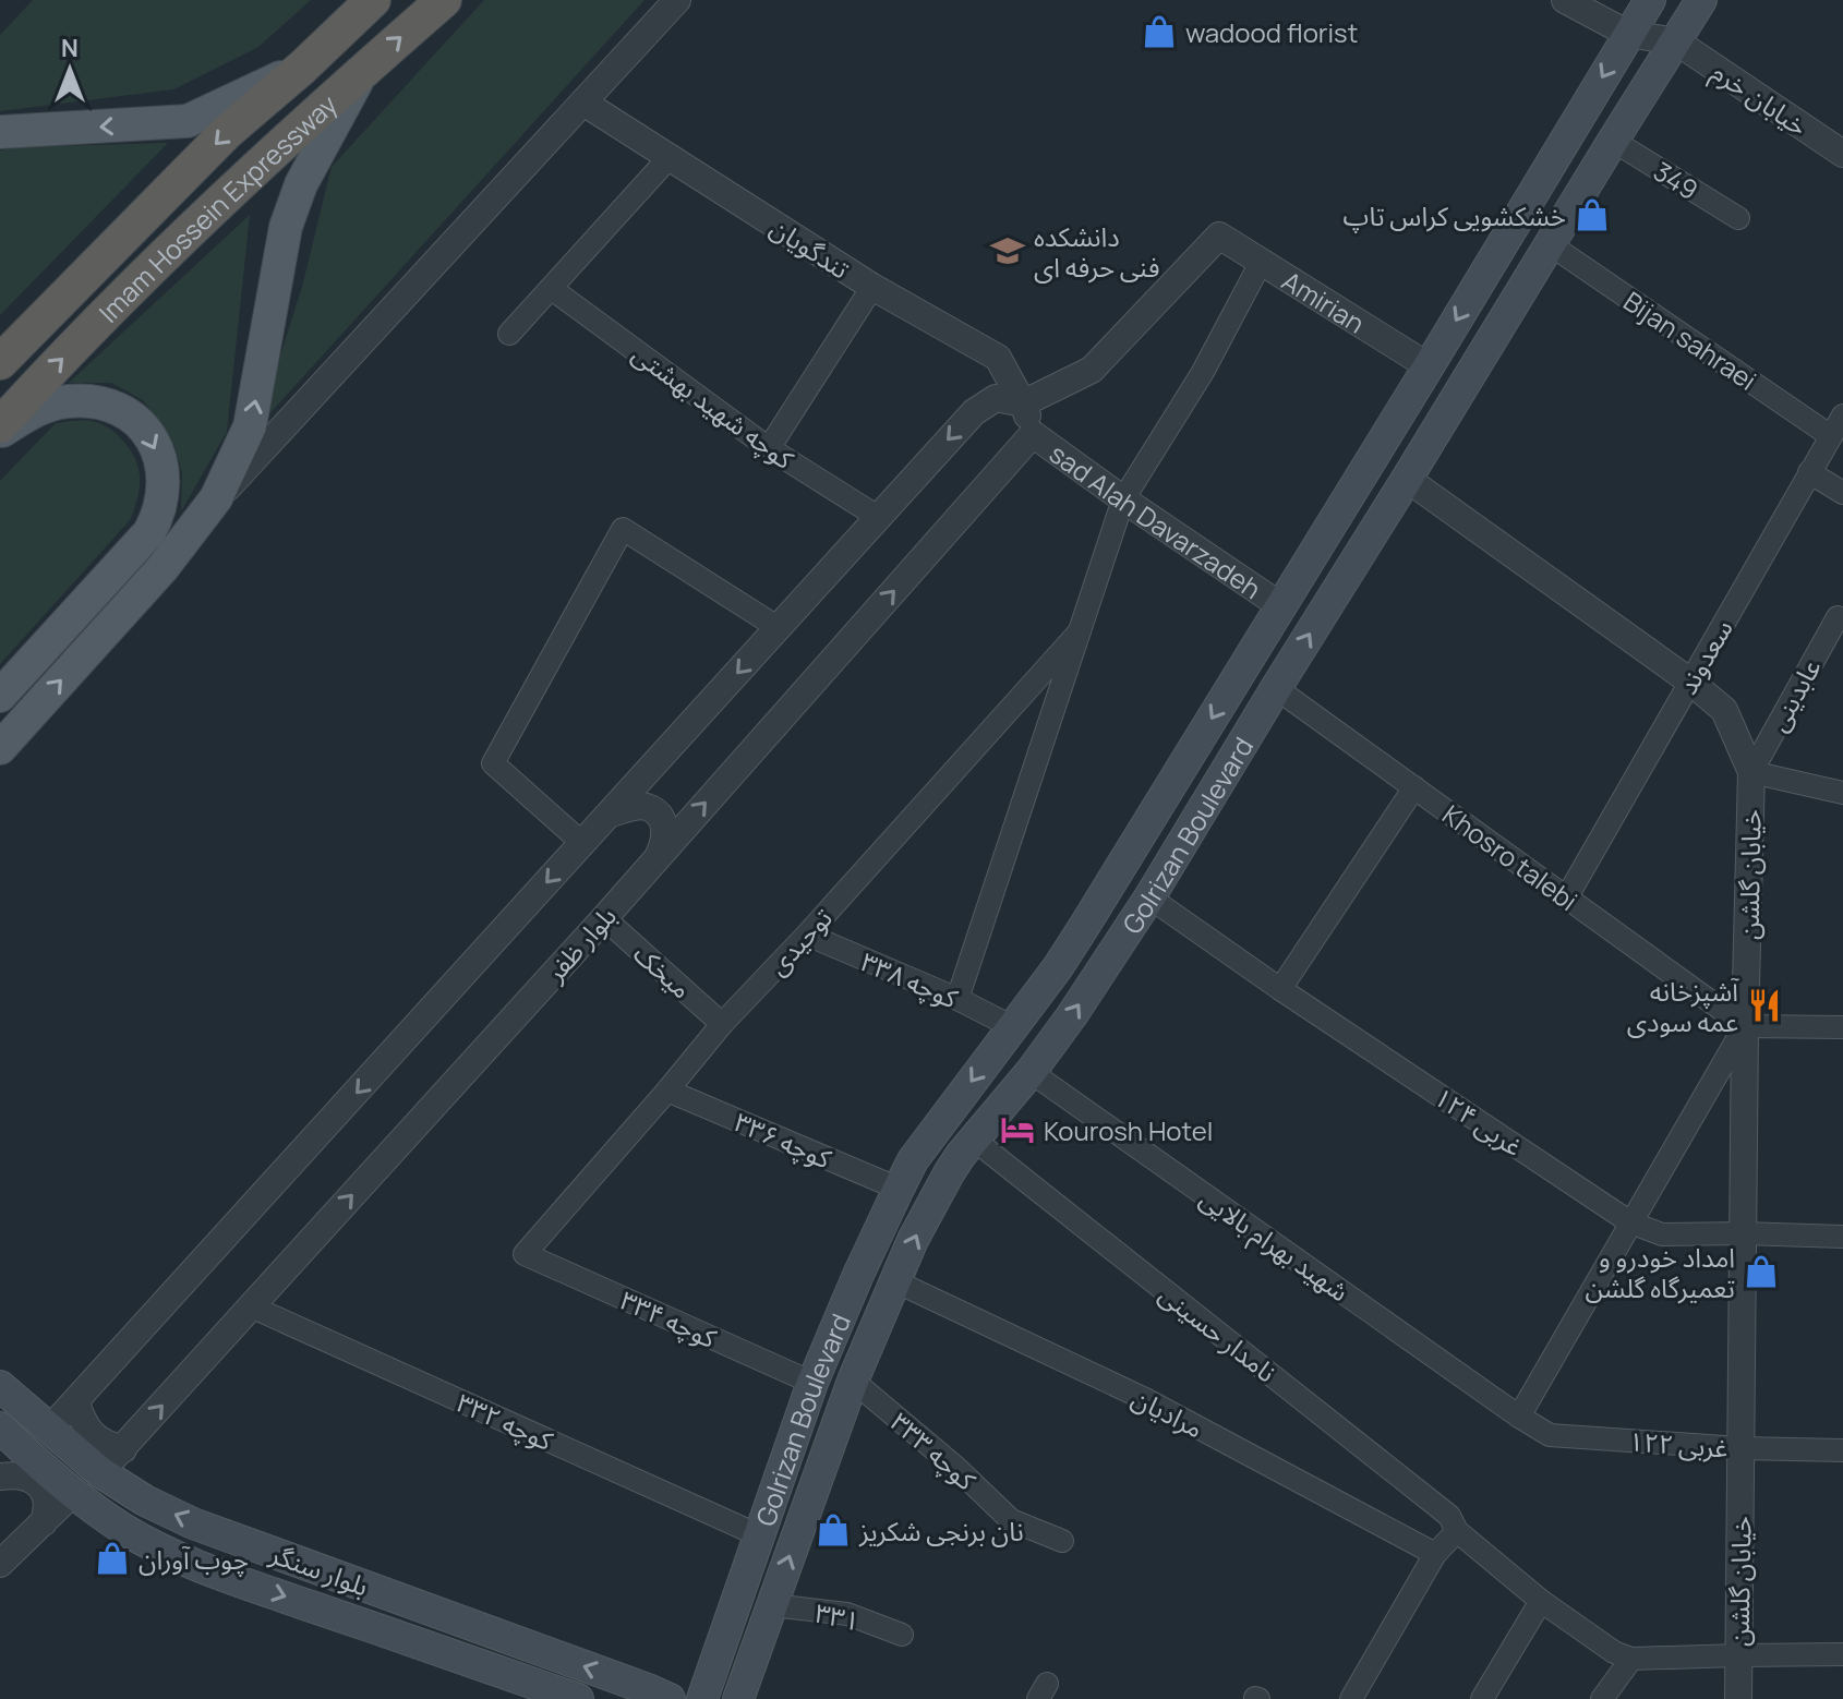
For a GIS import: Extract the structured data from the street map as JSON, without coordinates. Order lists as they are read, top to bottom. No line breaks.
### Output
{"streets":{"highway":["Imam Hossein Expressway"],"main road":["Golrizan Boulevard","بلوار سنگر"],"street":["خیابان خرم","349","تندگویان","Amirian","Bijan sahraei","کوچه شهید بهشتی","sad Alah Davarzadeh","سعدوند","عابدینی","Khosro talebi","خیابان گلشن","توحیدی","بلوار ظفر","میخک","کوچه ۳۳۸","۱۲۴ غربی","کوچه ۳۳۶","شهید بهرام بالایی","کوچه ۳۳۴","نامدار حسینی","مرادیان","کوچه ۳۳۲","۱۲۲ غربی","کوچه ۳۳۳","۳۳۱"]},"crossings":[["خیابان خرم","Golrizan Boulevard"],["349","Golrizan Boulevard"],["تندگویان","Amirian"],["Amirian","Golrizan Boulevard"],["Bijan sahraei","سعدوند"],["Bijan sahraei","Golrizan Boulevard"],["sad Alah Davarzadeh","Golrizan Boulevard"],["sad Alah Davarzadeh","بلوار ظفر"],["سعدوند","Khosro talebi"],["سعدوند","خیابان گلشن"],["عابدینی","خیابان گلشن"],["Golrizan Boulevard","Khosro talebi"],["Golrizan Boulevard","خیابان گلشن"],["Golrizan Boulevard","کوچه ۳۳۸"],["Golrizan Boulevard","۱۲۴ غربی"],["Golrizan Boulevard","کوچه ۳۳۶"],["Golrizan Boulevard","شهید بهرام بالایی"],["Golrizan Boulevard","کوچه ۳۳۴"],["Golrizan Boulevard","نامدار حسینی"],["Golrizan Boulevard","مرادیان"],["Golrizan Boulevard","کوچه ۳۳۲"],["Golrizan Boulevard","کوچه ۳۳۳"],["Golrizan Boulevard","۳۳۱"],["Khosro talebi","خیابان گلشن"],["خیابان گلشن","۱۲۴ غربی"],["خیابان گلشن","۱۲۲ غربی"],["توحیدی","میخک"],["توحیدی","کوچه ۳۳۸"],["توحیدی","کوچه ۳۳۶"],["توحیدی","کوچه ۳۳۴"],["بلوار ظفر","میخک"],["بلوار ظفر","کوچه ۳۳۲"],["بلوار ظفر","بلوار سنگر"],["شهید بهرام بالایی","۱۲۲ غربی"]],"places":{"shop":["wadood florist","خشکشویی کراس تاپ","امداد خودرو و تعمیرگاه گلشن","نان برنجی شکریز","چوب آوران"],"school or university":["دانشکده فنی حرفه ای"],"restaurant":["آشپزخانه عمه سودی"],"hotel":["Kourosh Hotel"]},"north":"top"}
